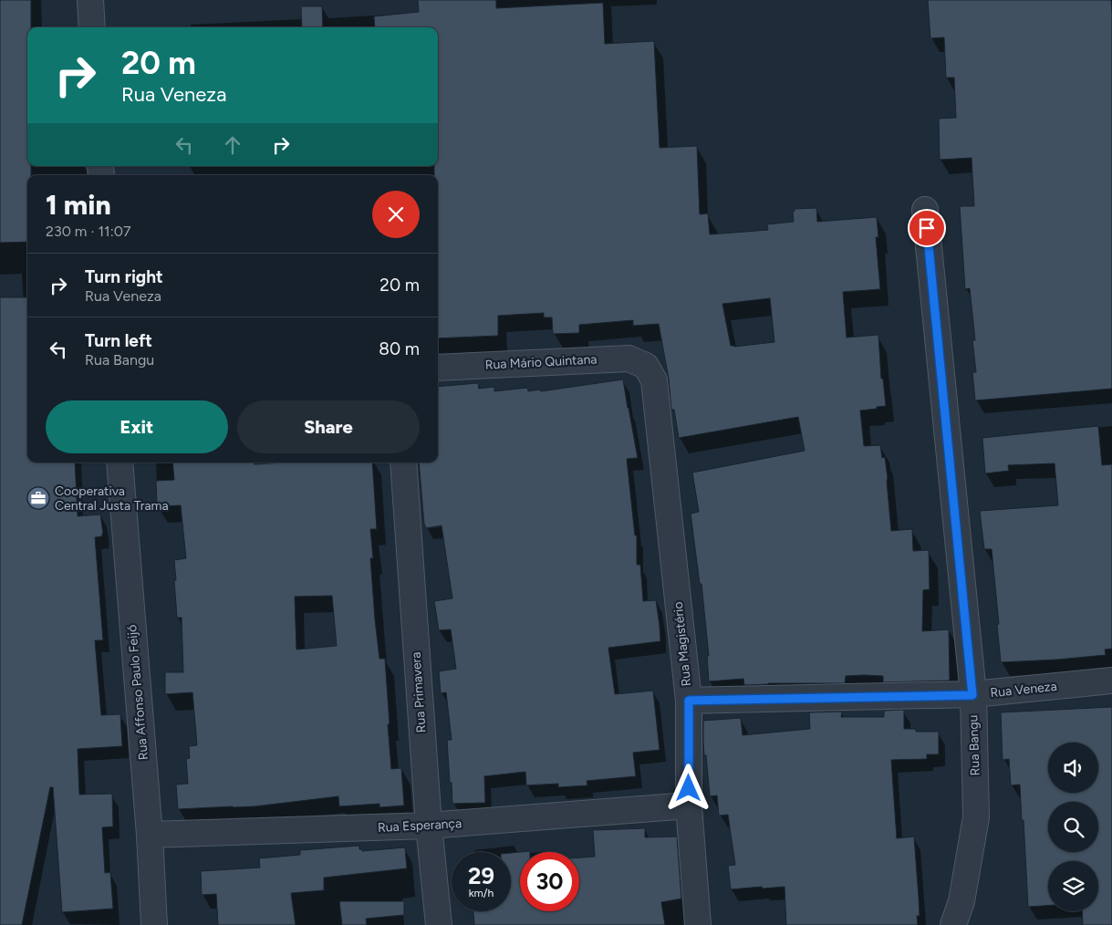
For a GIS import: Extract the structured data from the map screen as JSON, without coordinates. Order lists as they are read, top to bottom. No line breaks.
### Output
{"streets":{"street":["Rua Mário Quintana","Rua Magistério","Rua Veneza","Rua Affonso Paulo Feijó","Rua Primavera","Rua Bangu","Rua Esperança"]},"crossings":[["Rua Mário Quintana","Rua Magistério"],["Rua Magistério","Rua Veneza"],["Rua Magistério","Rua Esperança"],["Rua Veneza","Rua Bangu"],["Rua Affonso Paulo Feijó","Rua Esperança"],["Rua Primavera","Rua Esperança"]],"places":{"office":["Cooperativa Central Justa Trama"]},"page":{"turn":["20 m","Rua Veneza"],"heading":["1 min","230 m · 11:07"],"list":[{"name":"Turn right","note":"Rua Veneza","value":"20 m"},{"name":"Turn left","note":"Rua Bangu","value":"80 m"}],"buttons":["Exit","Share"],"speed":"29 km/h","limit":"30"}}
